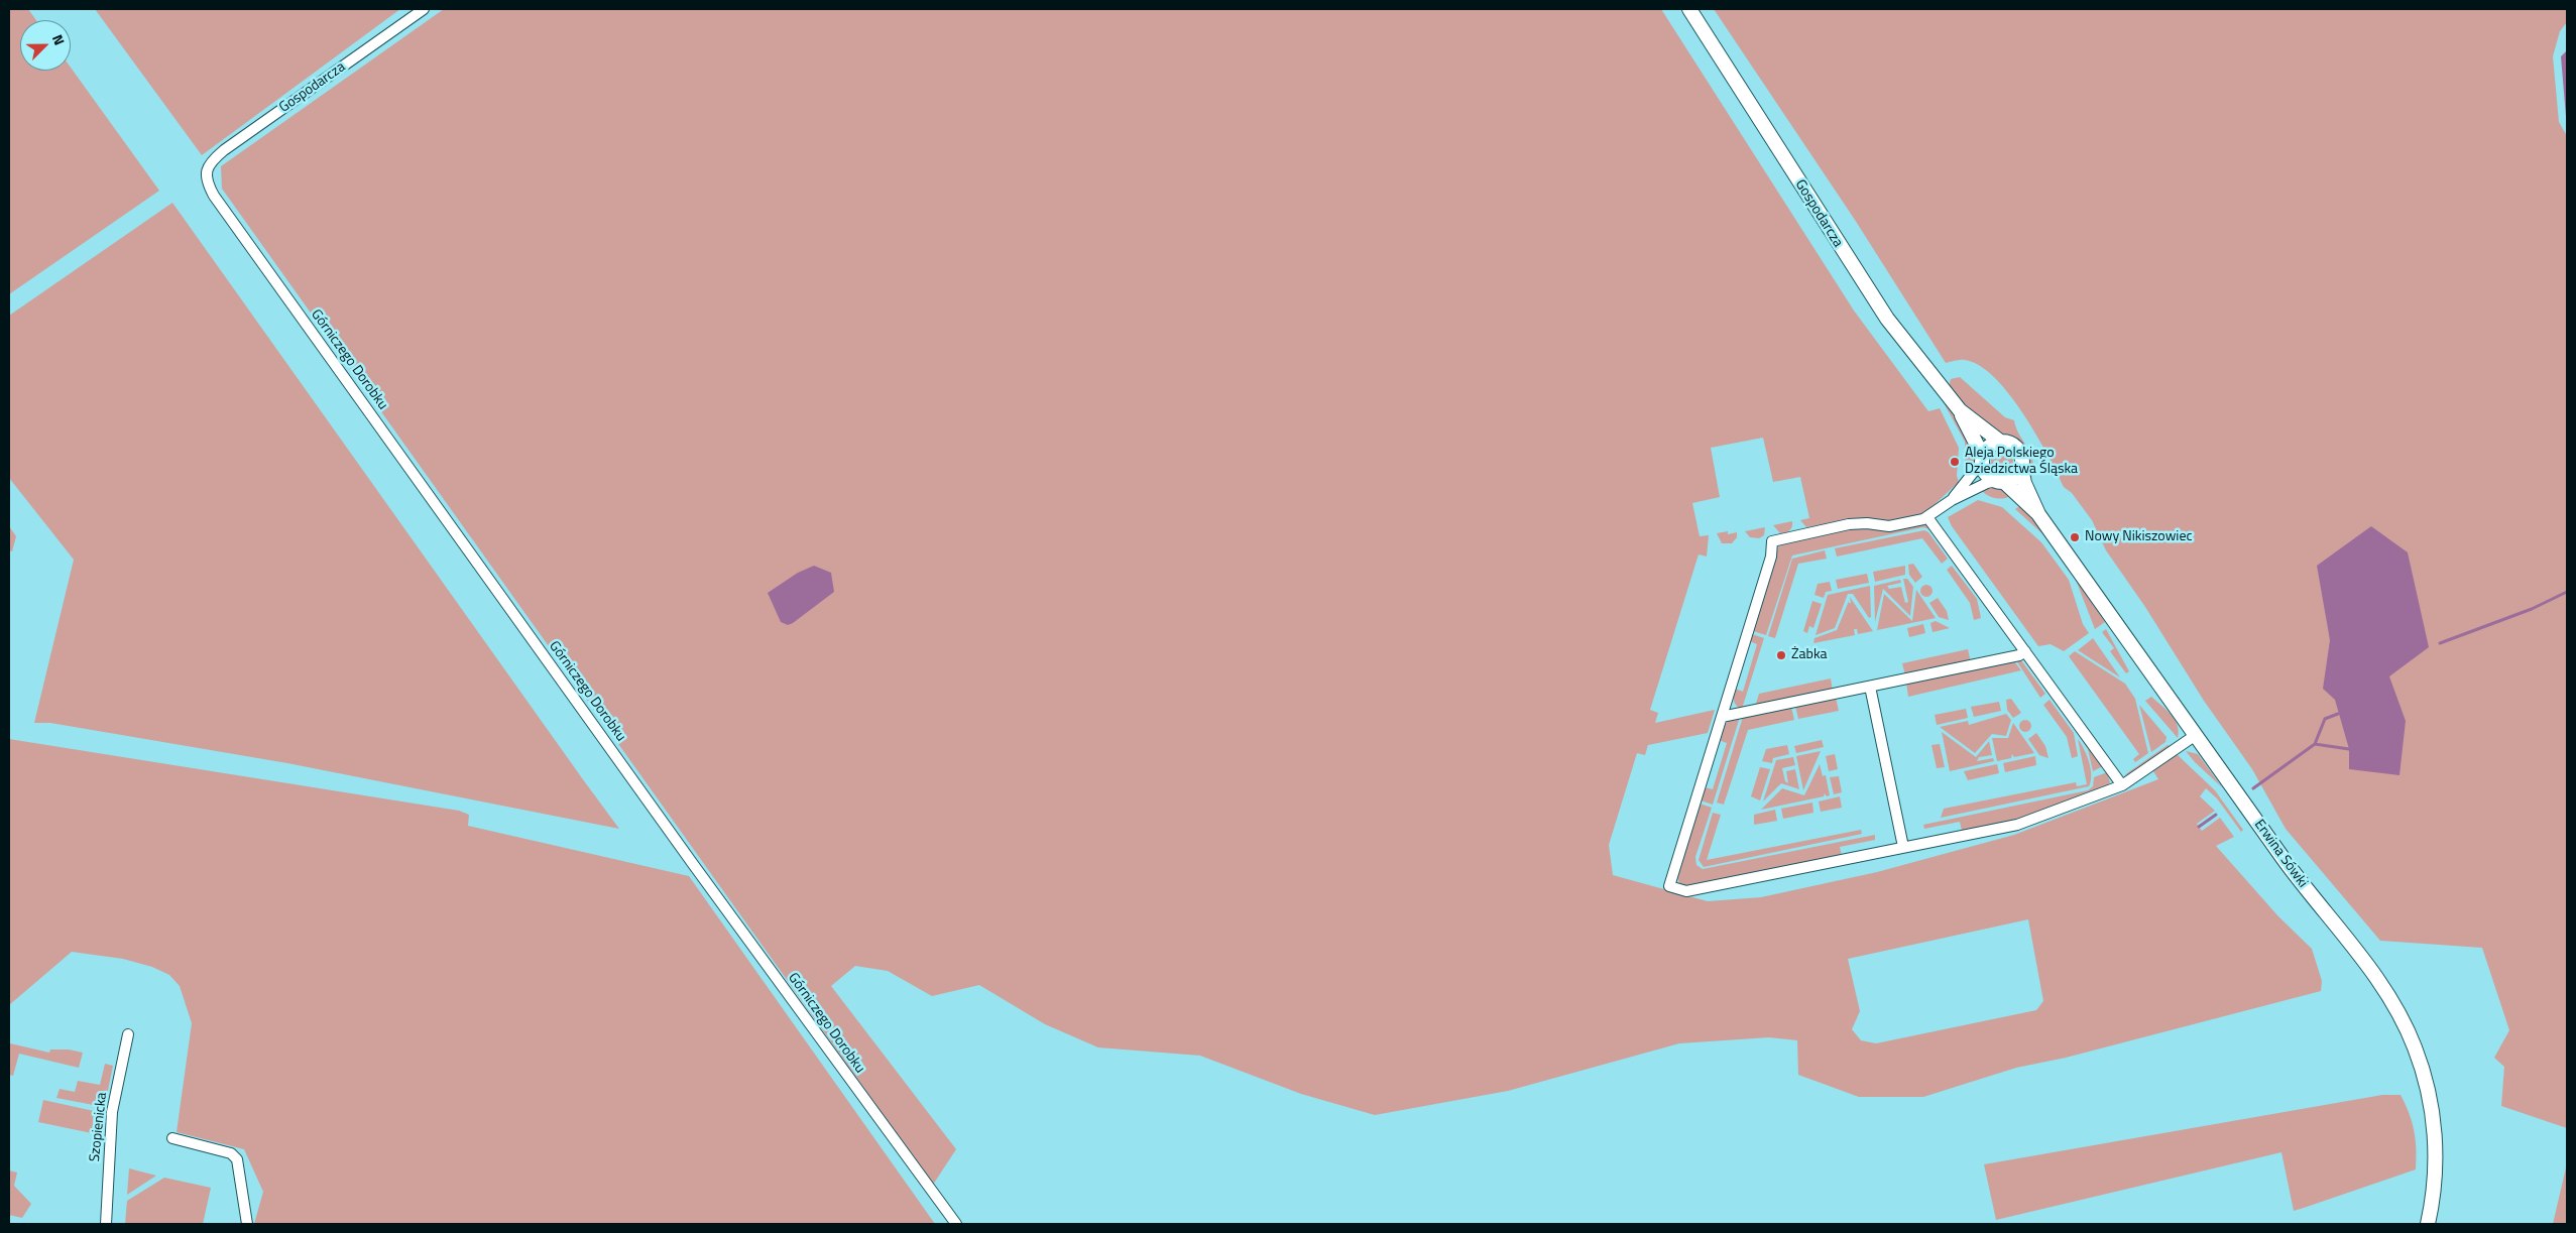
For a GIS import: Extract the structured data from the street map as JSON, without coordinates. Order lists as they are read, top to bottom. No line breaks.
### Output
{"streets":{"street":["Gospodarcza","Górniczego Dorobku","Erwina Sówki","Szopienicka"]},"crossings":[["Gospodarcza","Górniczego Dorobku"],["Gospodarcza","Erwina Sówki"]],"places":["Aleja Polskiego Dziedzictwa Śląska","Nowy Nikiszowiec","Żabka"],"north":"top right"}
